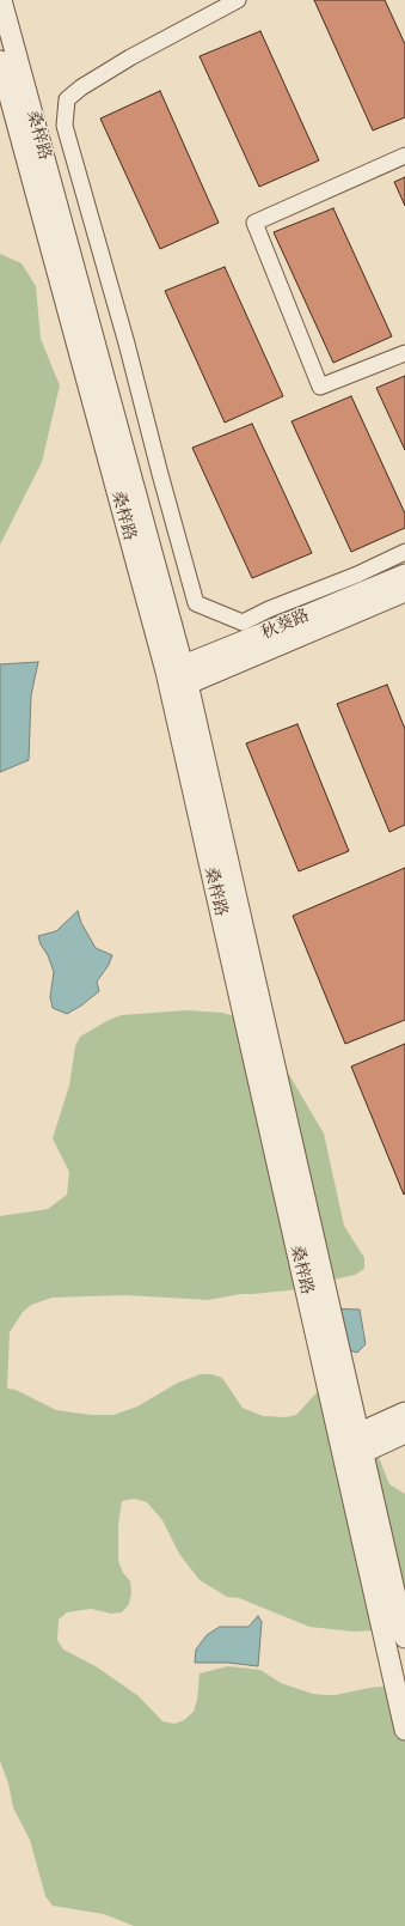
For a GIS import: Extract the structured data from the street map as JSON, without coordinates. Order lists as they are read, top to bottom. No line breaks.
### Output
{"streets":{"street":["桑梓路","秋葵路"]},"crossings":[["桑梓路","秋葵路"]]}
